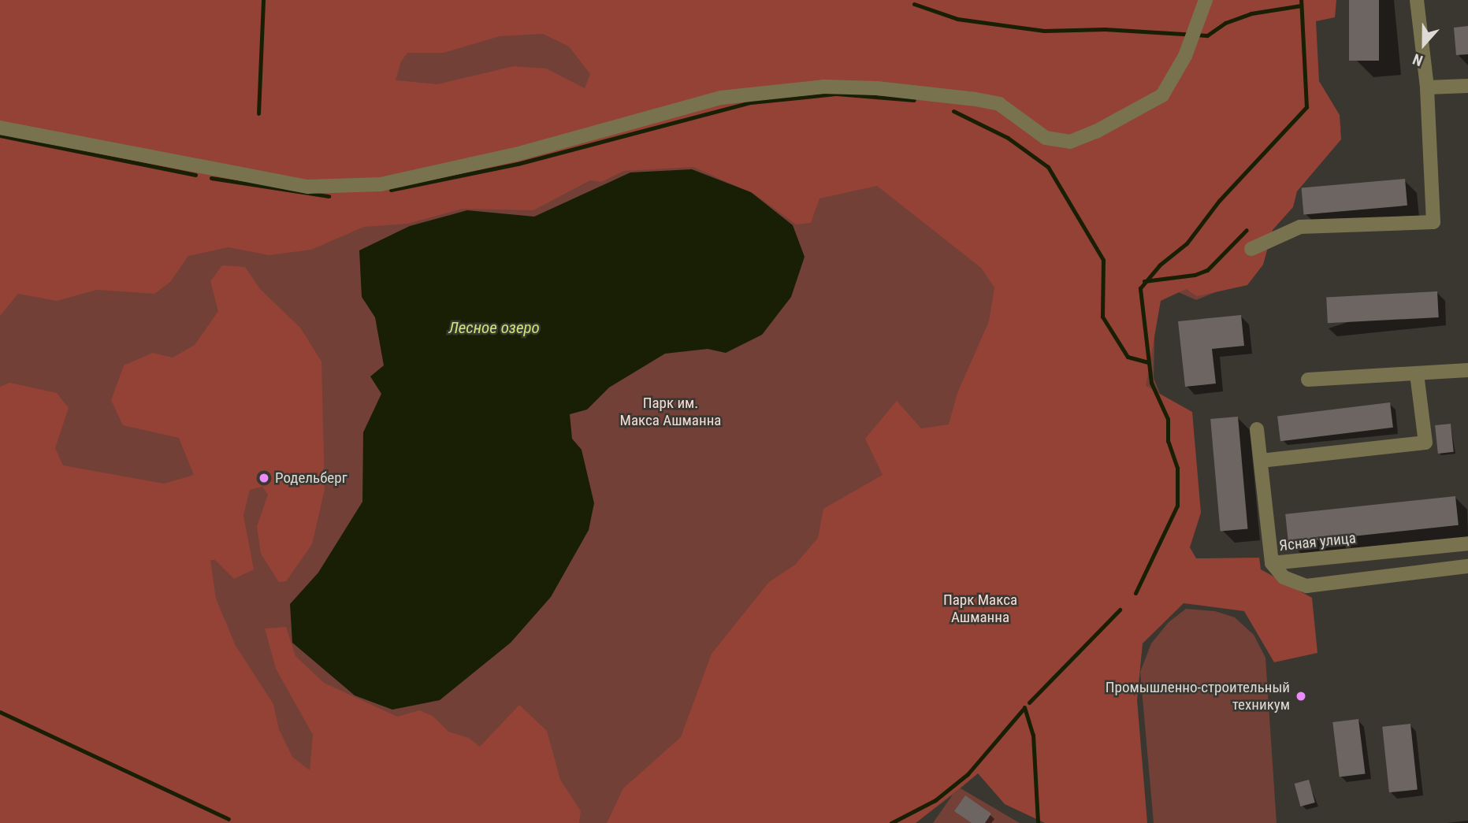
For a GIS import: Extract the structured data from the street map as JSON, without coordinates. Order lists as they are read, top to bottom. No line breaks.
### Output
{"streets":{"street":["Ясная улица"]},"water":["Лесное озеро"],"parks":["Парк им. Макса Ашманна","Парк Макса Ашманна"],"places":["Родельберг","Промышленно-строительный техникум"],"north":"bottom"}
